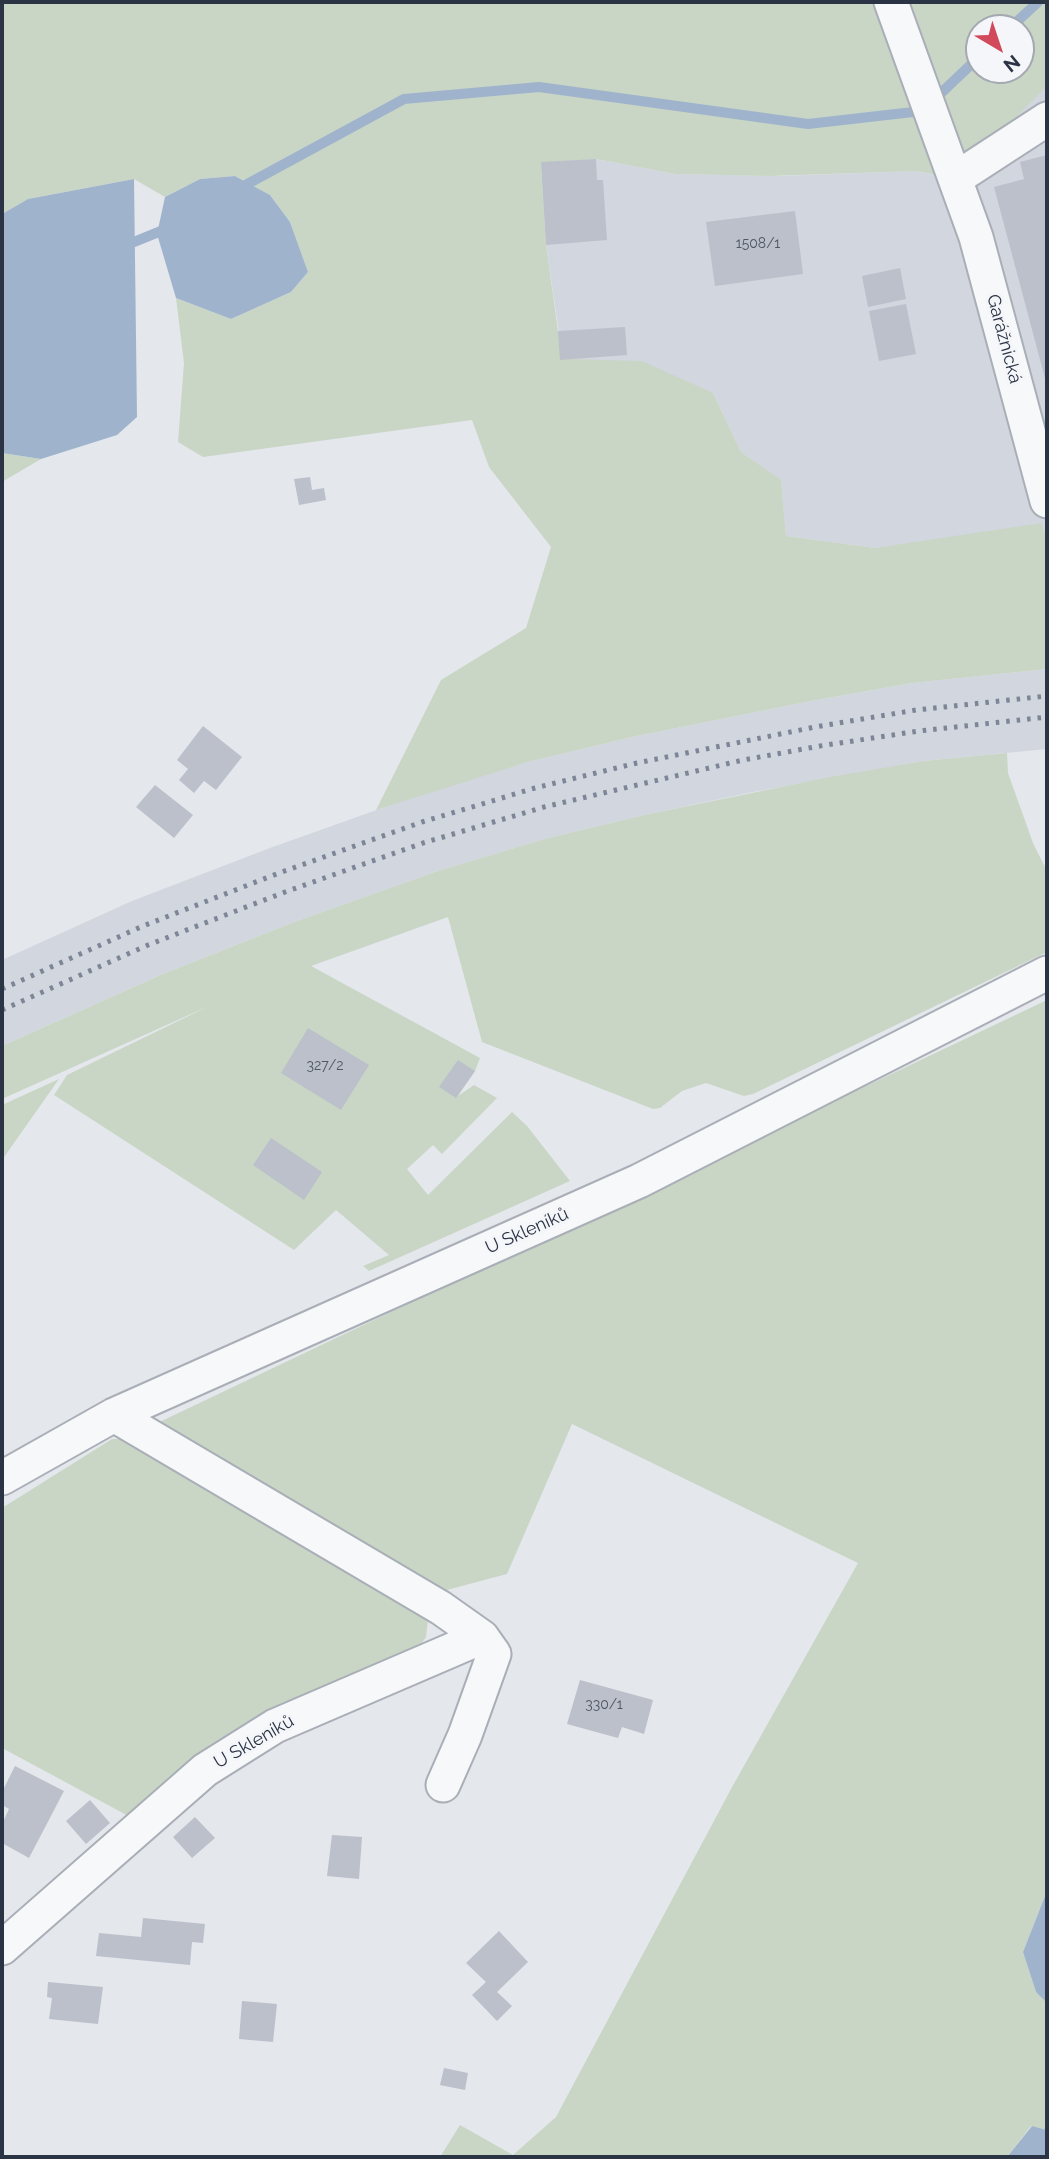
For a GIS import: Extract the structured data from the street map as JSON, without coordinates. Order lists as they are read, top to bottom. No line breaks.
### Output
{"streets":{"street":["Garážnická","U Skleníků"]},"house_numbers":["1508/1","327/2","330/1"],"north":"bottom right"}
